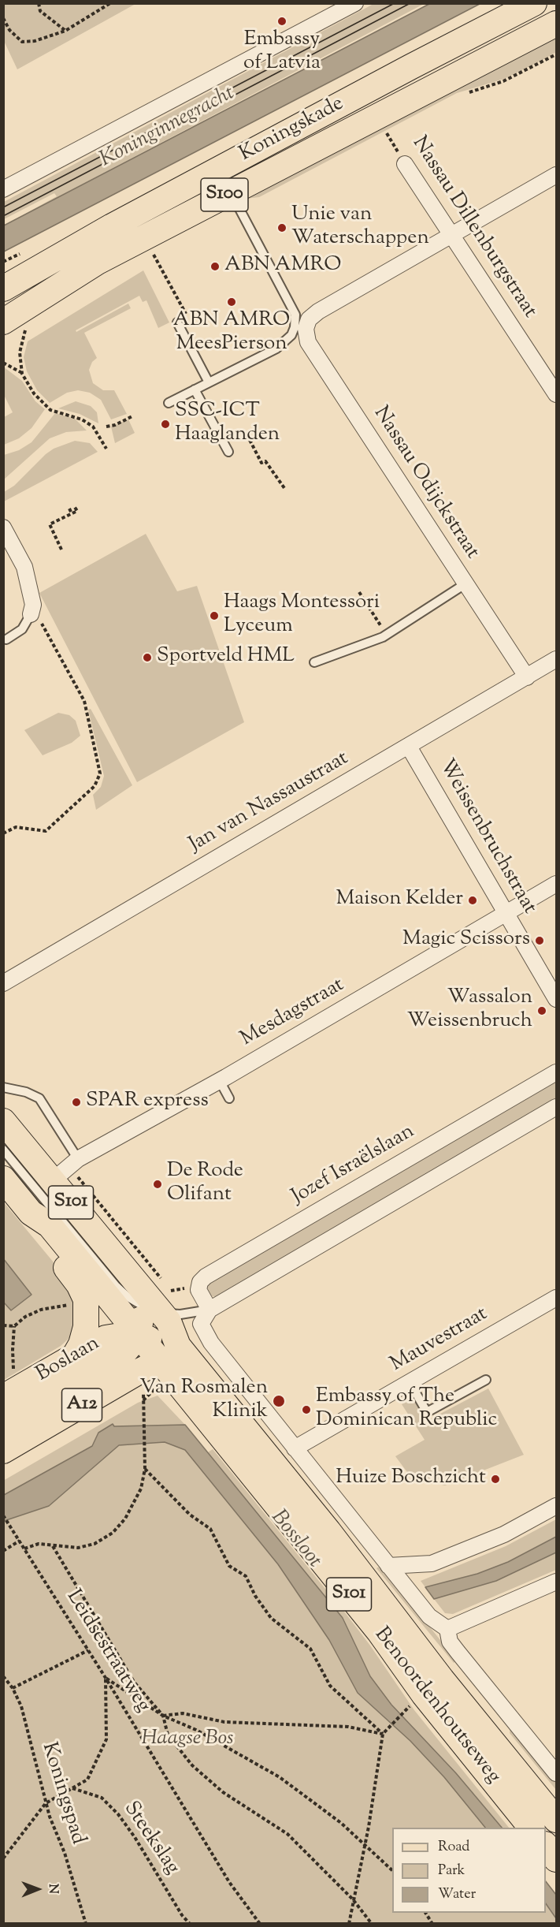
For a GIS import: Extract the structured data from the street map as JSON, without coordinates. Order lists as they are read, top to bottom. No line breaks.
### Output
{"streets":{"main road":["Koningskade","S100","S101","Boslaan","A12","Benoordenhoutseweg"],"street":["Nassau Dillenburgstraat","Nassau Odijckstraat","Jan van Nassaustraat","Weissenbruchstraat","Mesdagstraat","Jozef Israëlslaan","Mauvestraat"],"path":["Leidsestraatweg","Koningspad","Steekslag"]},"crossings":[["Koningskade","Nassau Odijckstraat"],["Nassau Odijckstraat","Jan van Nassaustraat"],["Jan van Nassaustraat","Weissenbruchstraat"],["Weissenbruchstraat","Mesdagstraat"],["Mesdagstraat","S101"],["S101","Boslaan"],["S101","A12"],["S101","Benoordenhoutseweg"],["Boslaan","Benoordenhoutseweg"],["A12","Benoordenhoutseweg"]],"water":["Koninginnegracht","Bossloot"],"parks":["Haagse Bos"],"places":["Embassy of Latvia","Unie van Waterschappen","ABN AMRO","ABN AMRO MeesPierson","SSC-ICT Haaglanden","Haags Montessori Lyceum","Sportveld HML","Maison Kelder","Magic Scissors","Wassalon Weissenbruch","SPAR express","De Rode Olifant","Van Rosmalen Klinik","Embassy of The Dominican Republic","Huize Boschzicht"],"legend":["Road","Park","Water"],"north":"right"}
